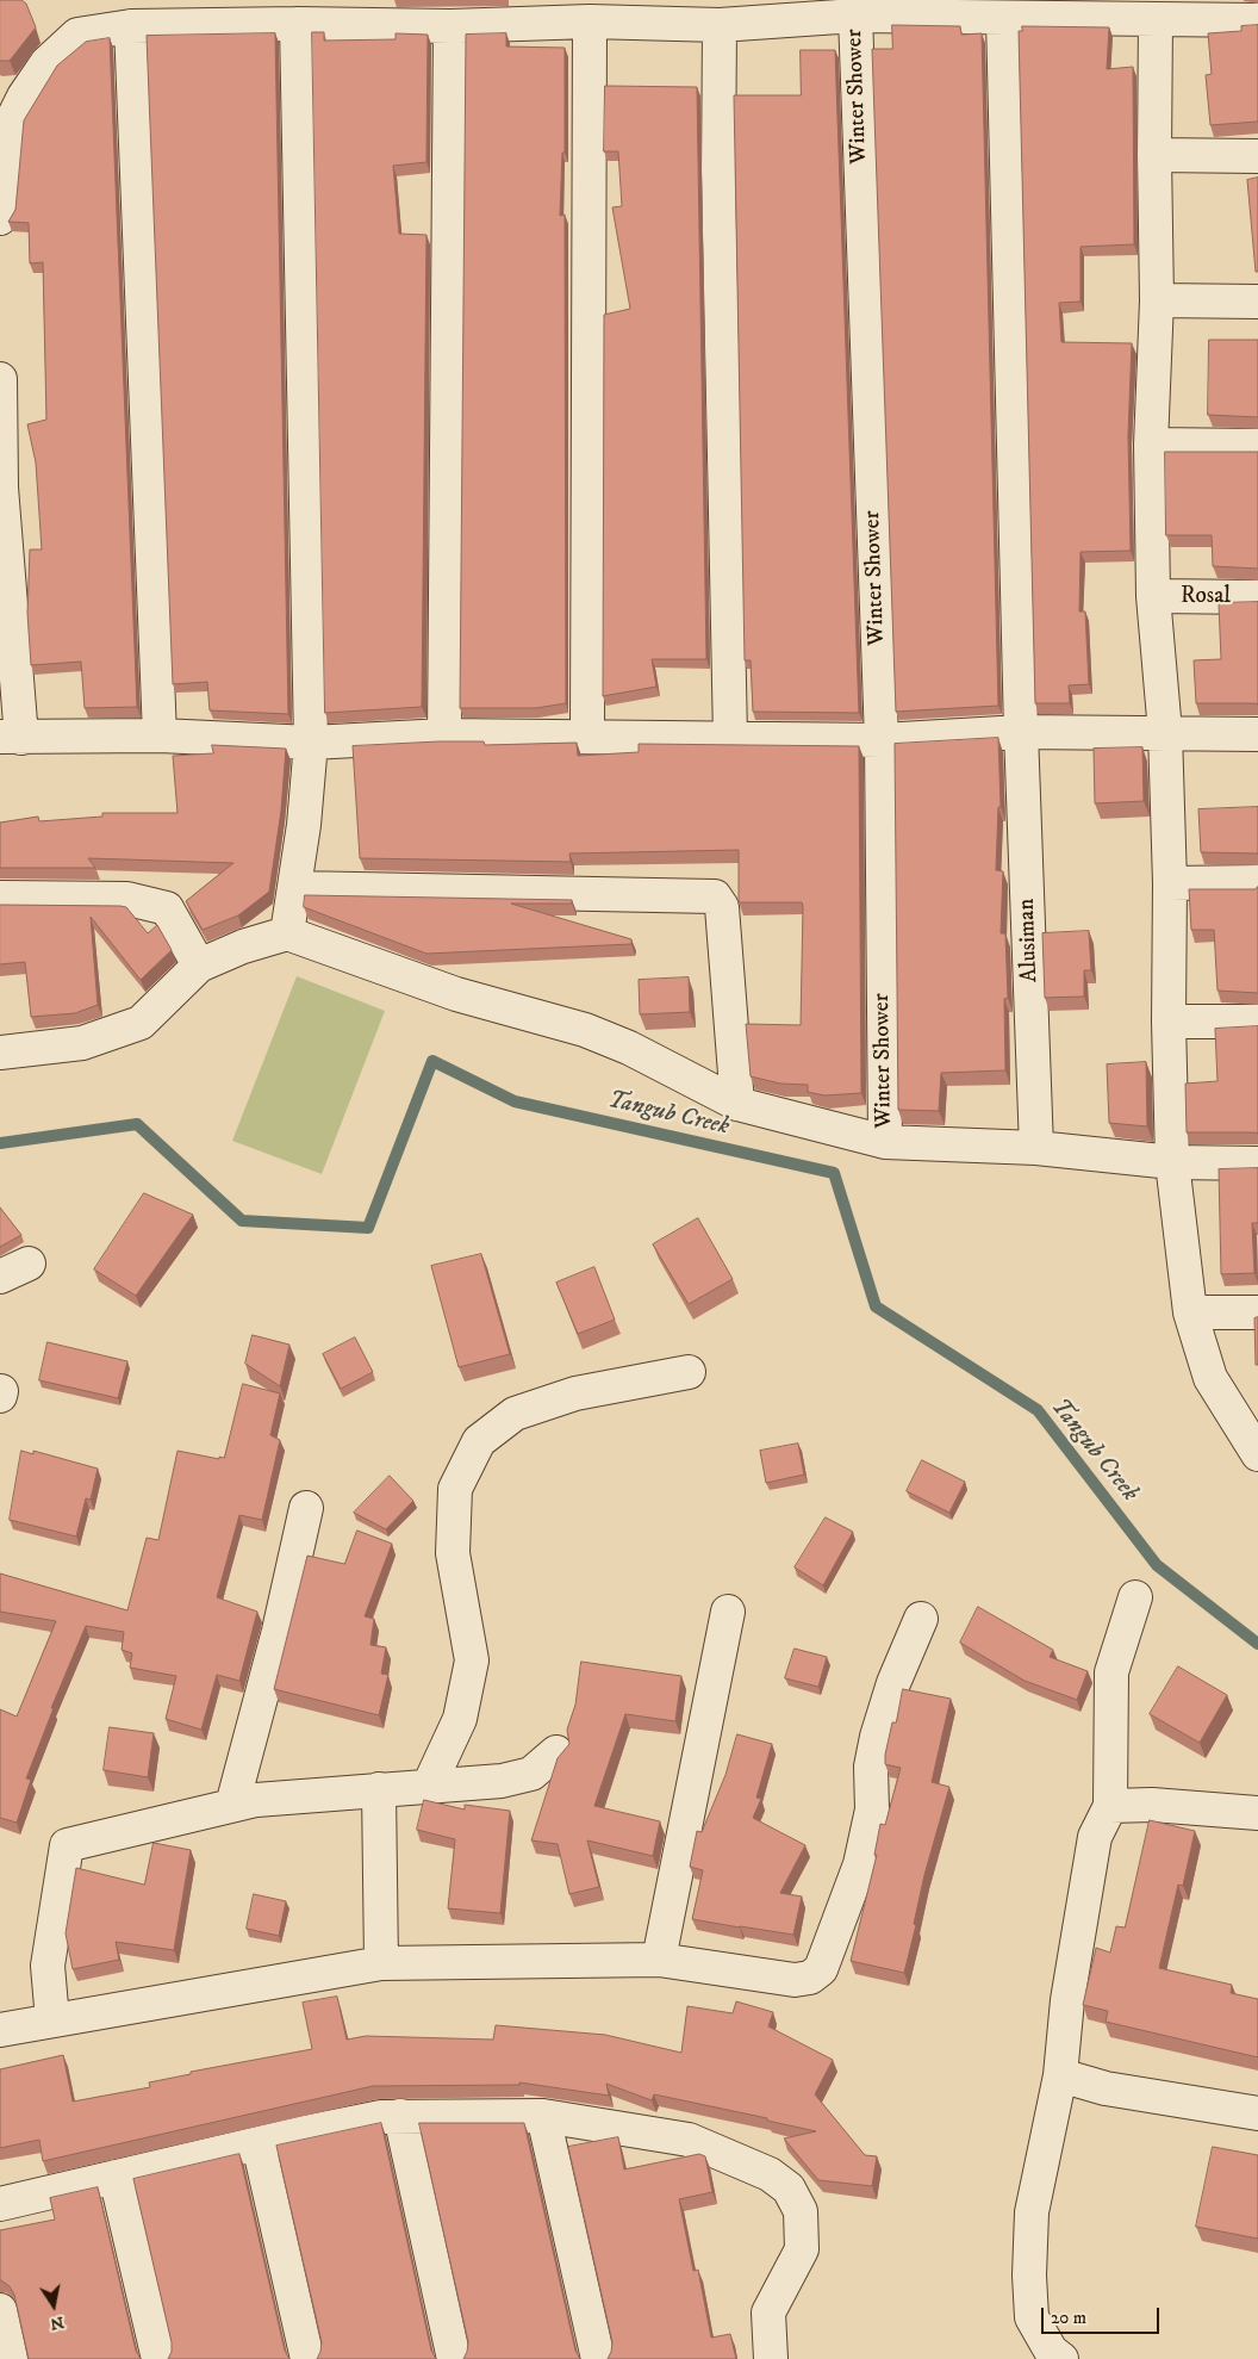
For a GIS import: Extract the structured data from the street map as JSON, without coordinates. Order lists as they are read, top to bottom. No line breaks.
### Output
{"streets":{"street":["Winter Shower","Rosal","Alusiman"]},"water":["Tangub Creek"],"scale_bar":"20 m","north":"bottom"}
